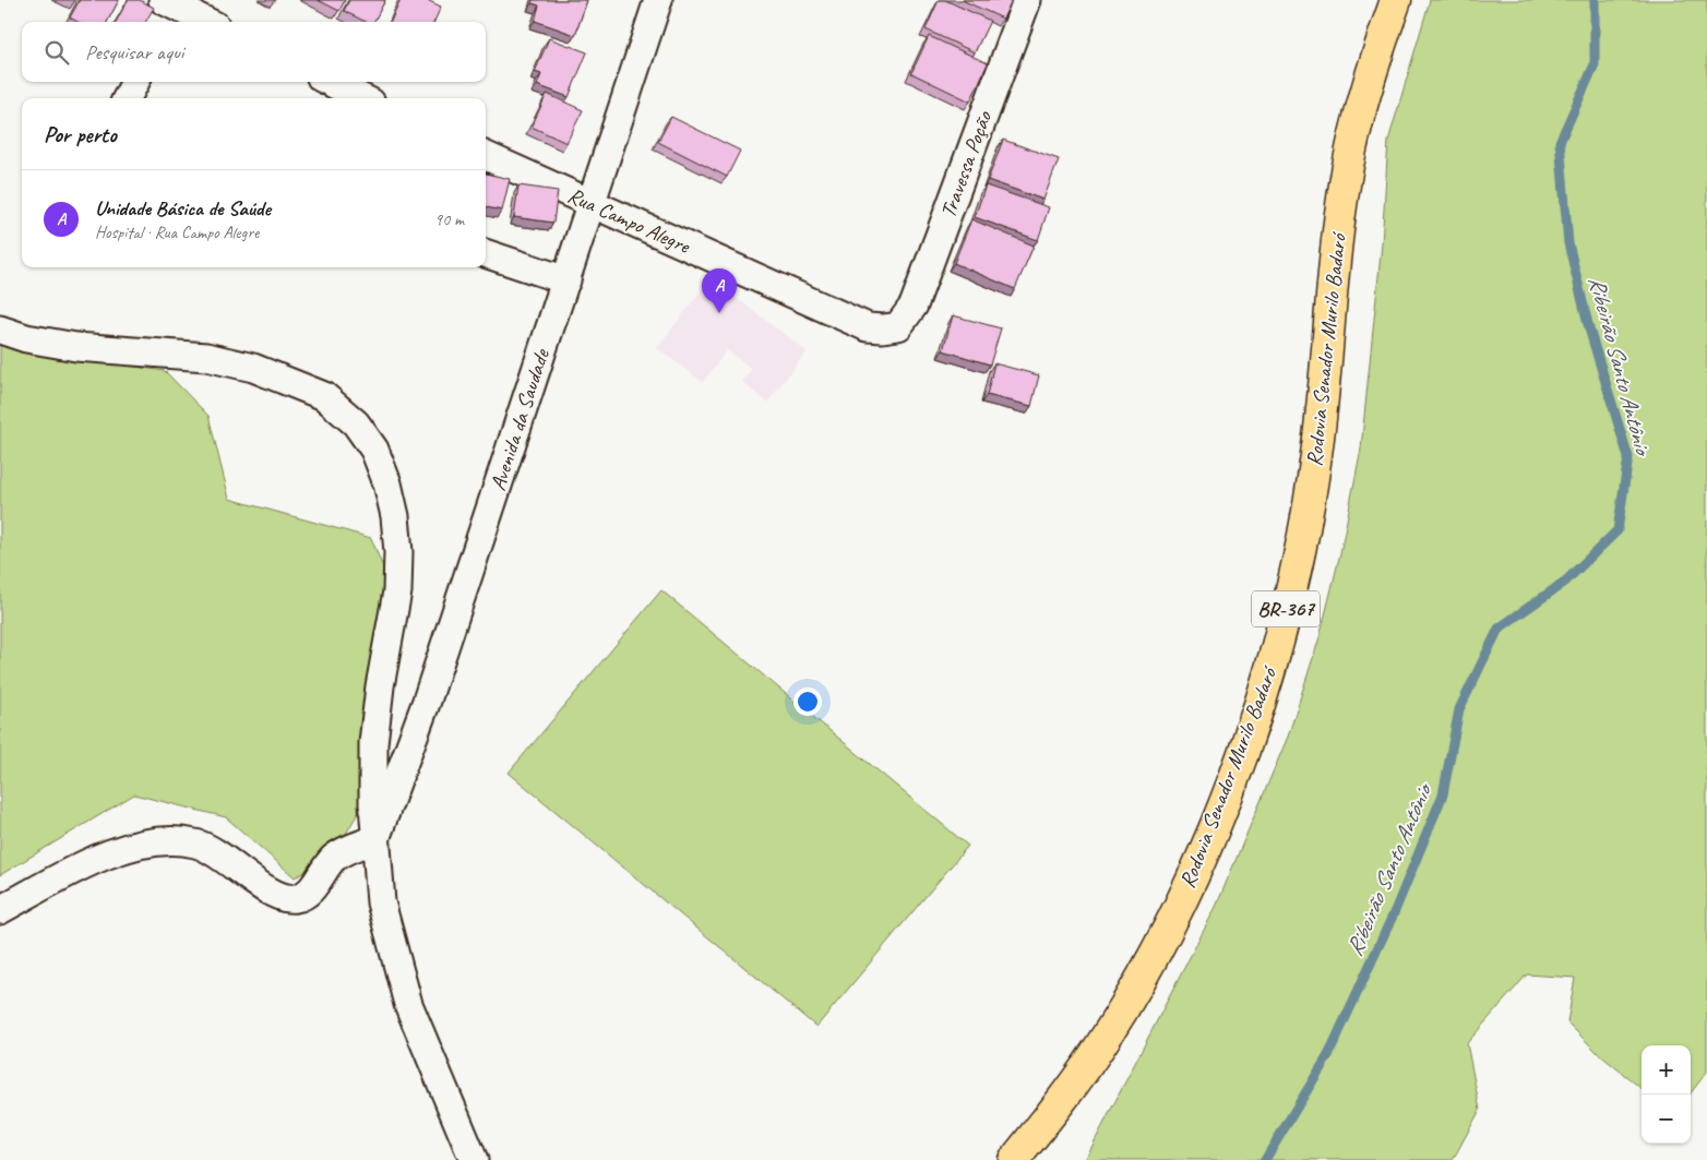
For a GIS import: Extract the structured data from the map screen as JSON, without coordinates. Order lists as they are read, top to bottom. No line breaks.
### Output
{"streets":{"main road":["Rodovia Senador Murilo Badaró","BR-367"],"street":["Travessa Poção","Rua Campo Alegre","Avenida da Saudade"]},"crossings":[["Travessa Poção","Rua Campo Alegre"],["Rua Campo Alegre","Avenida da Saudade"]],"water":["Ribeirão Santo Antônio"],"page":{"search":"Pesquisar aqui","heading":"Por perto","list":[{"mark":"A","name":"Unidade Básica de Saúde","note":"Hospital · Rua Campo Alegre","value":"90 m"}],"pins":"A","map_buttons":["+","−"]}}
